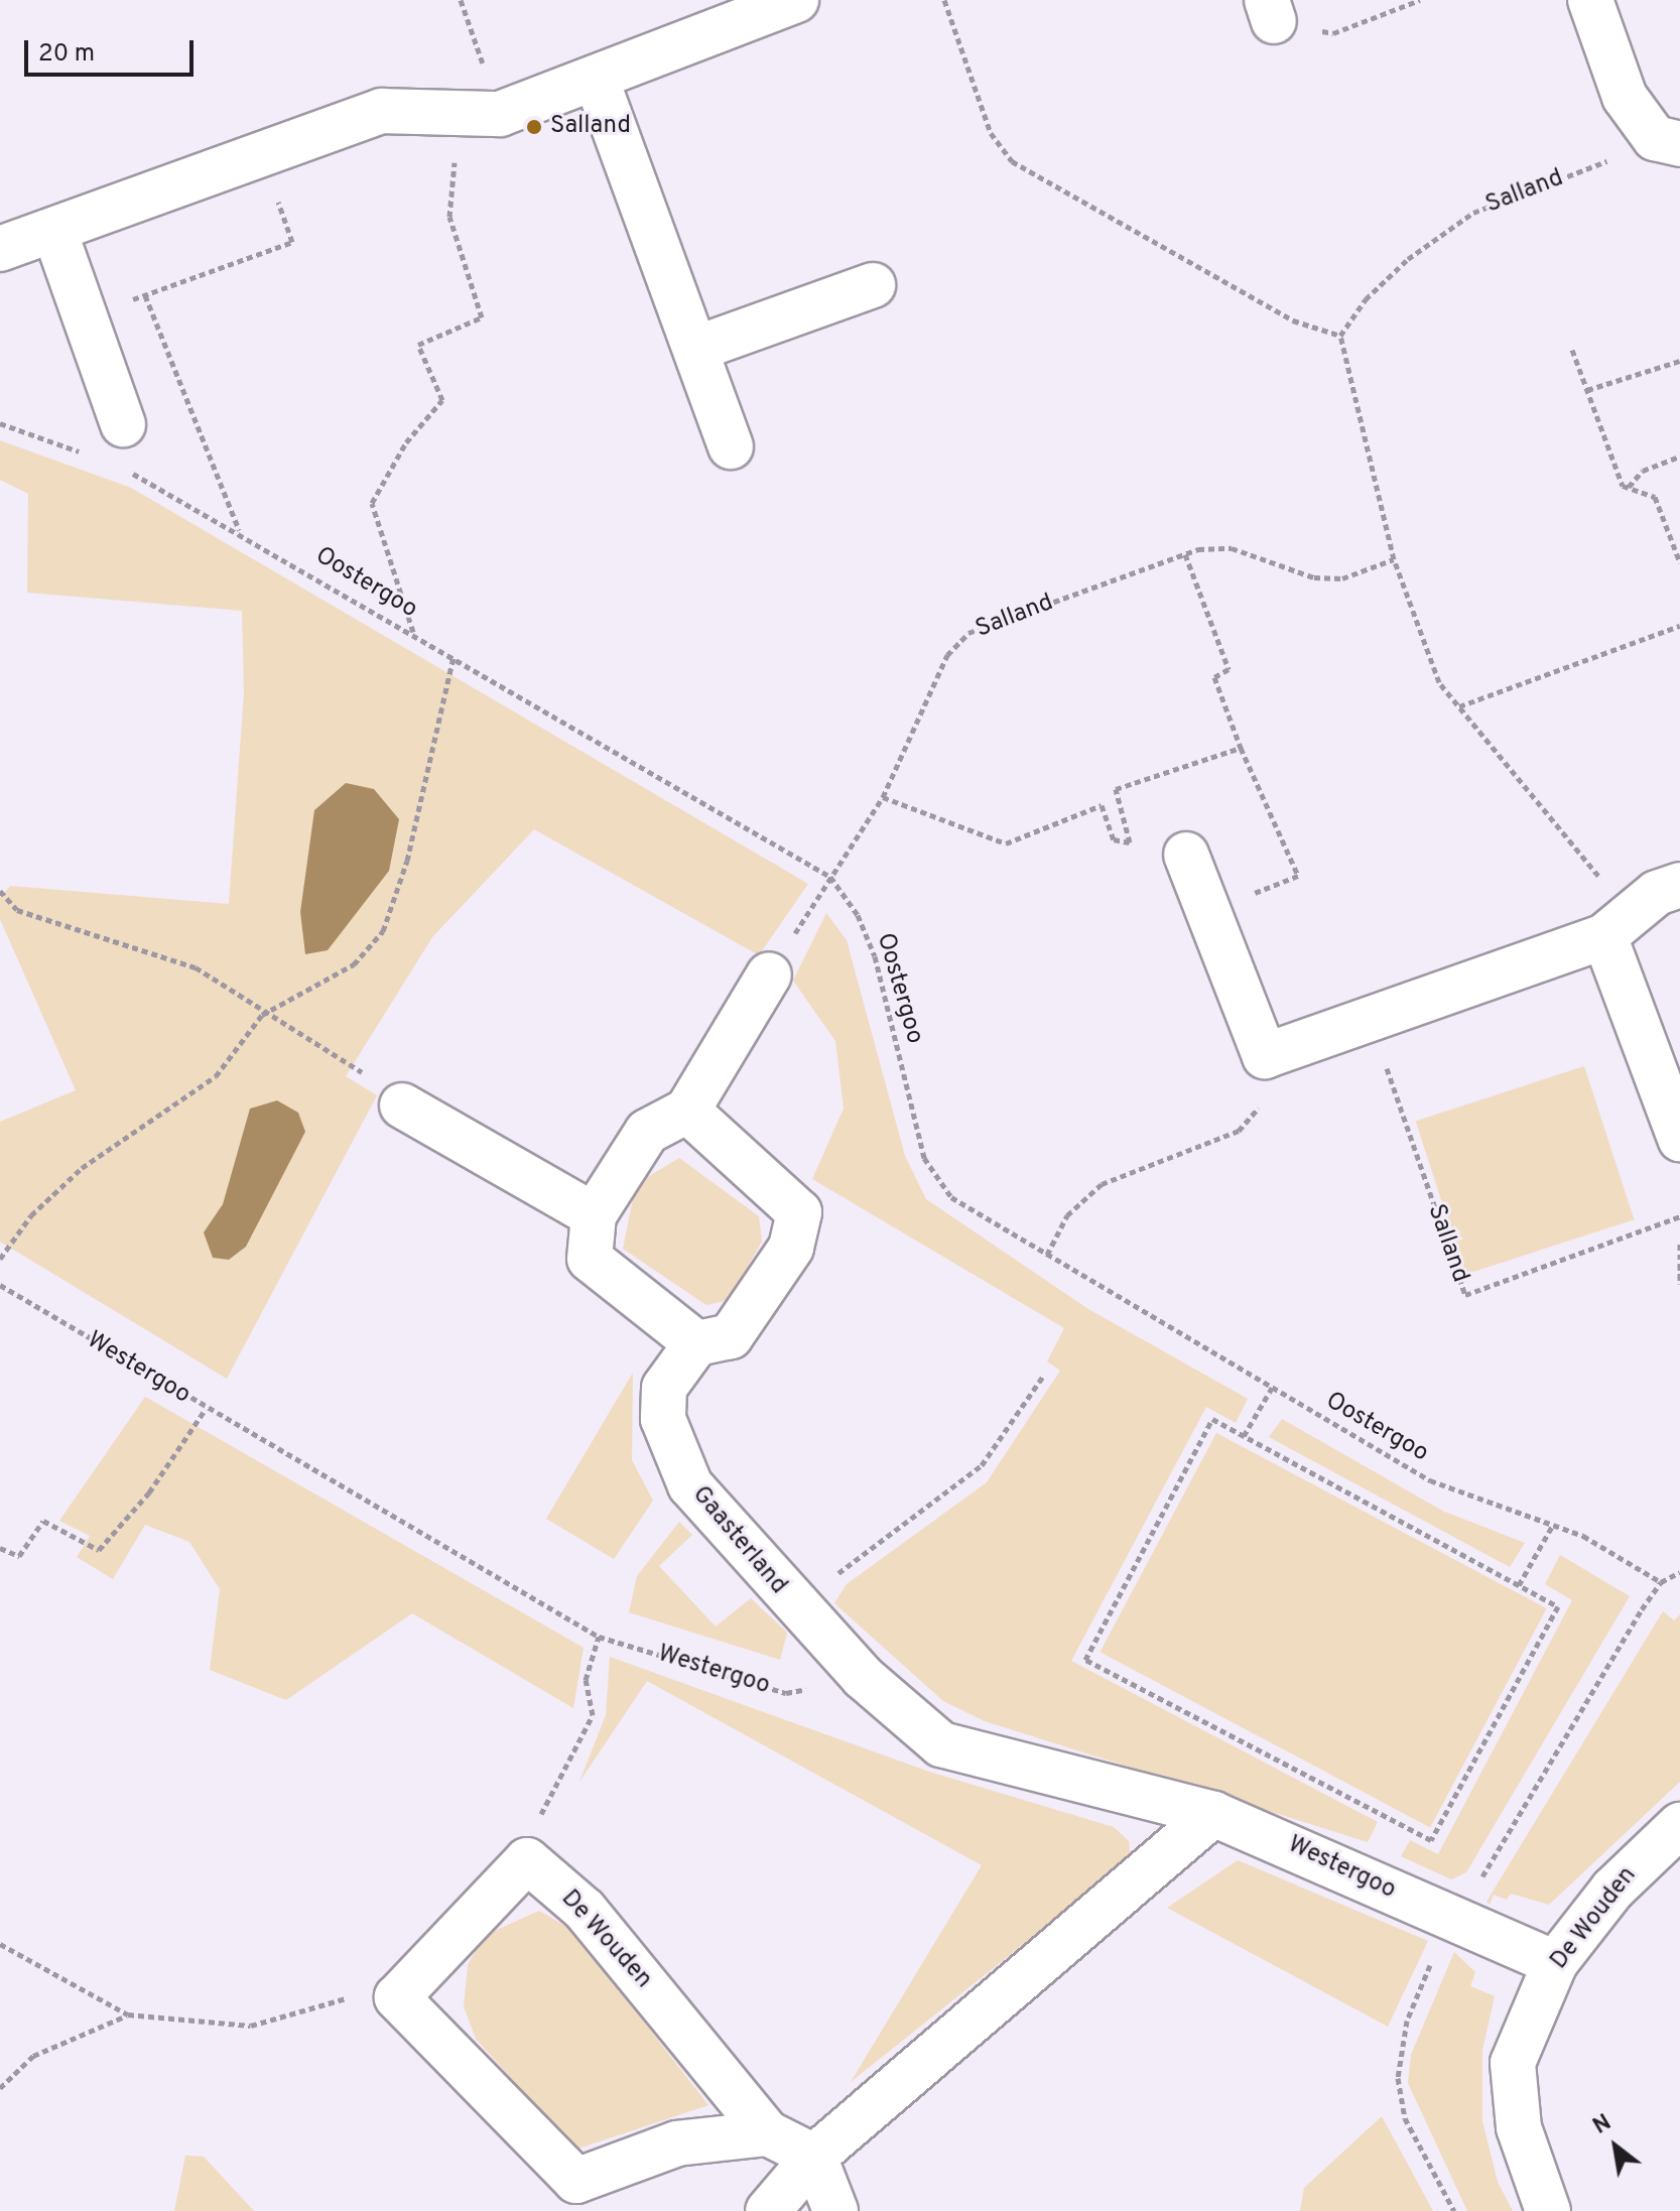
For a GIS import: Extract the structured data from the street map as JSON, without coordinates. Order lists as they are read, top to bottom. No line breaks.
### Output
{"streets":{"street":["Westergoo","Gaasterland","De Wouden"],"path":["Salland","Oostergoo"]},"crossings":[["Salland","Oostergoo"],["Westergoo","Gaasterland"],["Westergoo","De Wouden"]],"places":["Salland"],"scale_bar":"20 m","north":"top left"}
